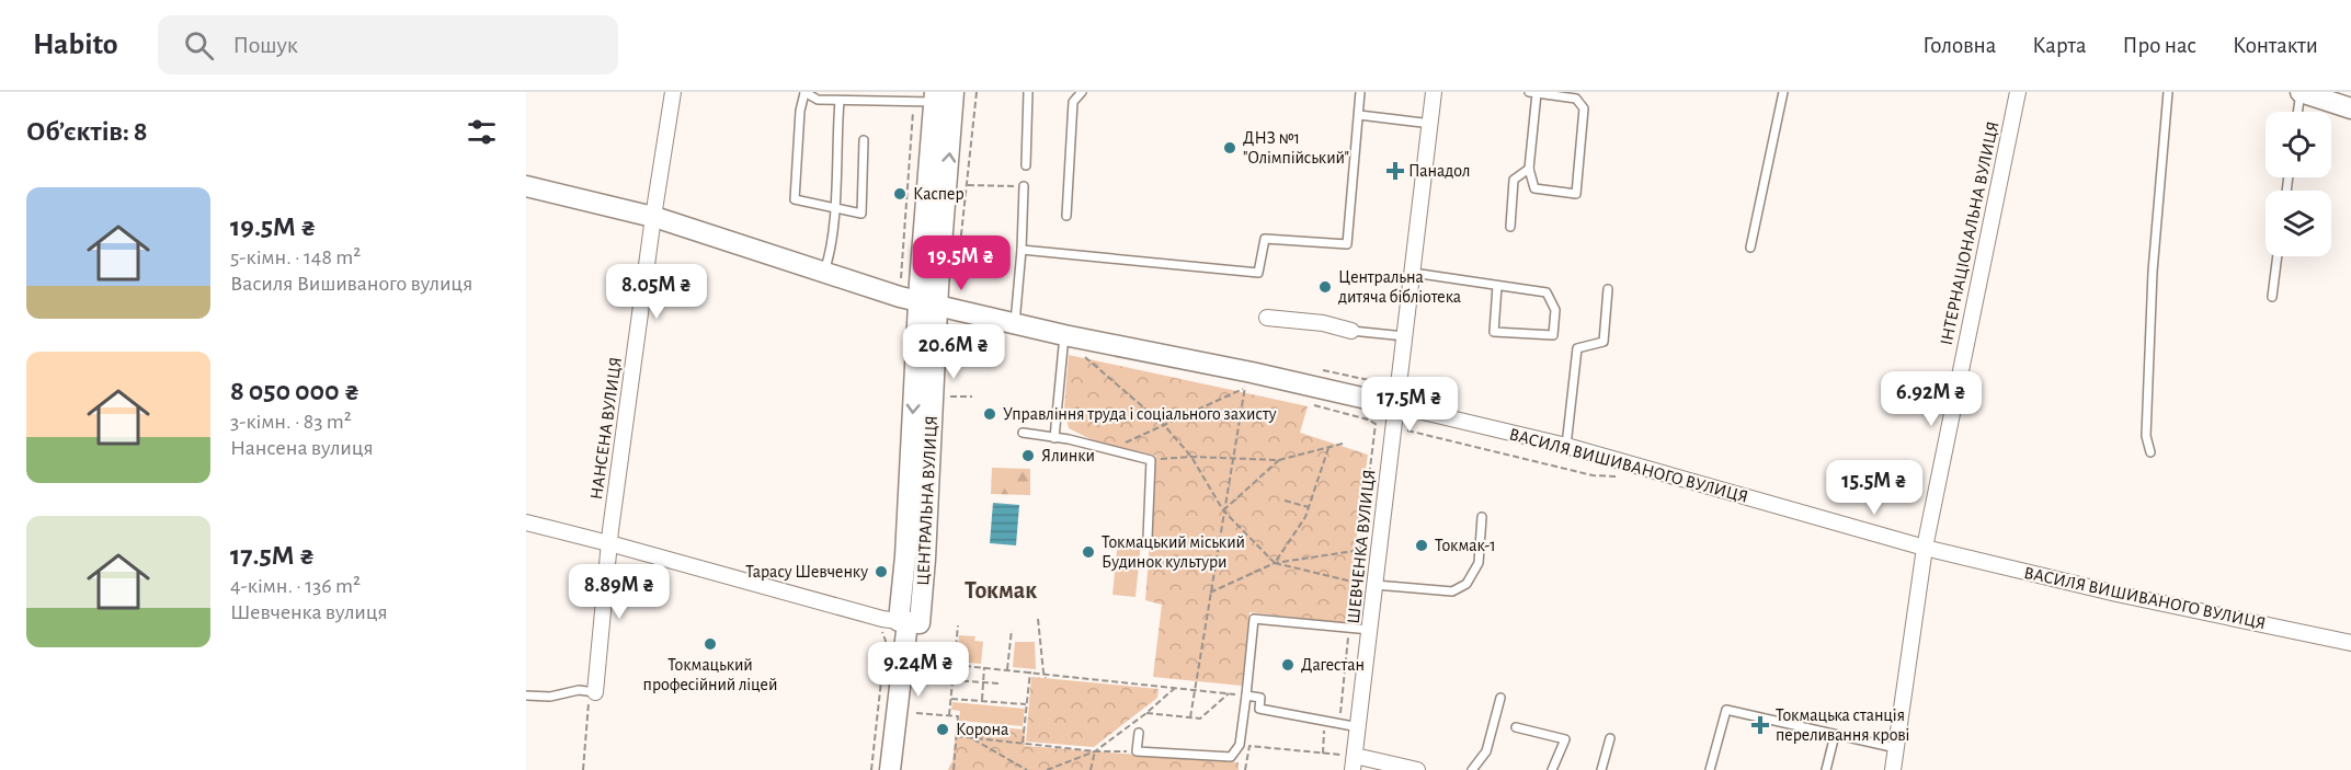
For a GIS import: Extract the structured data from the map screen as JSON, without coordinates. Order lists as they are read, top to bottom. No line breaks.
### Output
{"streets":{"street":["ІНТЕРНАЦІОНАЛЬНА ВУЛИЦЯ","НАНСЕНА ВУЛИЦЯ","ВАСИЛЯ ВИШИВАНОГО ВУЛИЦЯ","ЦЕНТРАЛЬНА ВУЛИЦЯ","ШЕВЧЕНКА ВУЛИЦЯ"]},"crossings":[["ІНТЕРНАЦІОНАЛЬНА ВУЛИЦЯ","ВАСИЛЯ ВИШИВАНОГО ВУЛИЦЯ"],["НАНСЕНА ВУЛИЦЯ","ВАСИЛЯ ВИШИВАНОГО ВУЛИЦЯ"],["ВАСИЛЯ ВИШИВАНОГО ВУЛИЦЯ","ЦЕНТРАЛЬНА ВУЛИЦЯ"],["ВАСИЛЯ ВИШИВАНОГО ВУЛИЦЯ","ШЕВЧЕНКА ВУЛИЦЯ"]],"districts":["Токмак"],"places":{"other":["ДНЗ №1 \"Олімпійський\"","Каспер","Центральна дитяча бібліотека","Управління труда і соціального захисту","Ялинки","Токмак-1","Токмацький міський Будинок культури","Тарасу Шевченку","Токмацький професійний ліцей","Дагестан","Корона"],"health":["Панадол","Токмацька станція переливання крові"]},"page":{"header":"Habito","search":"Пошук","nav":["Головна","Карта","Про нас","Контакти"],"heading":"Об’єктів: 8","list":[{"name":"19.5M ₴","note":"5-кімн. · 148 m² · Василя Вишиваного вулиця"},{"name":"8 050 000 ₴","note":"3-кімн. · 83 m² · Нансена вулиця"},{"name":"17.5M ₴","note":"4-кімн. · 136 m² · Шевченка вулиця"}],"price":["19.5M ₴","8.05M ₴","20.6M ₴","6.92M ₴","17.5M ₴","15.5M ₴","8.89M ₴","9.24M ₴"]}}
